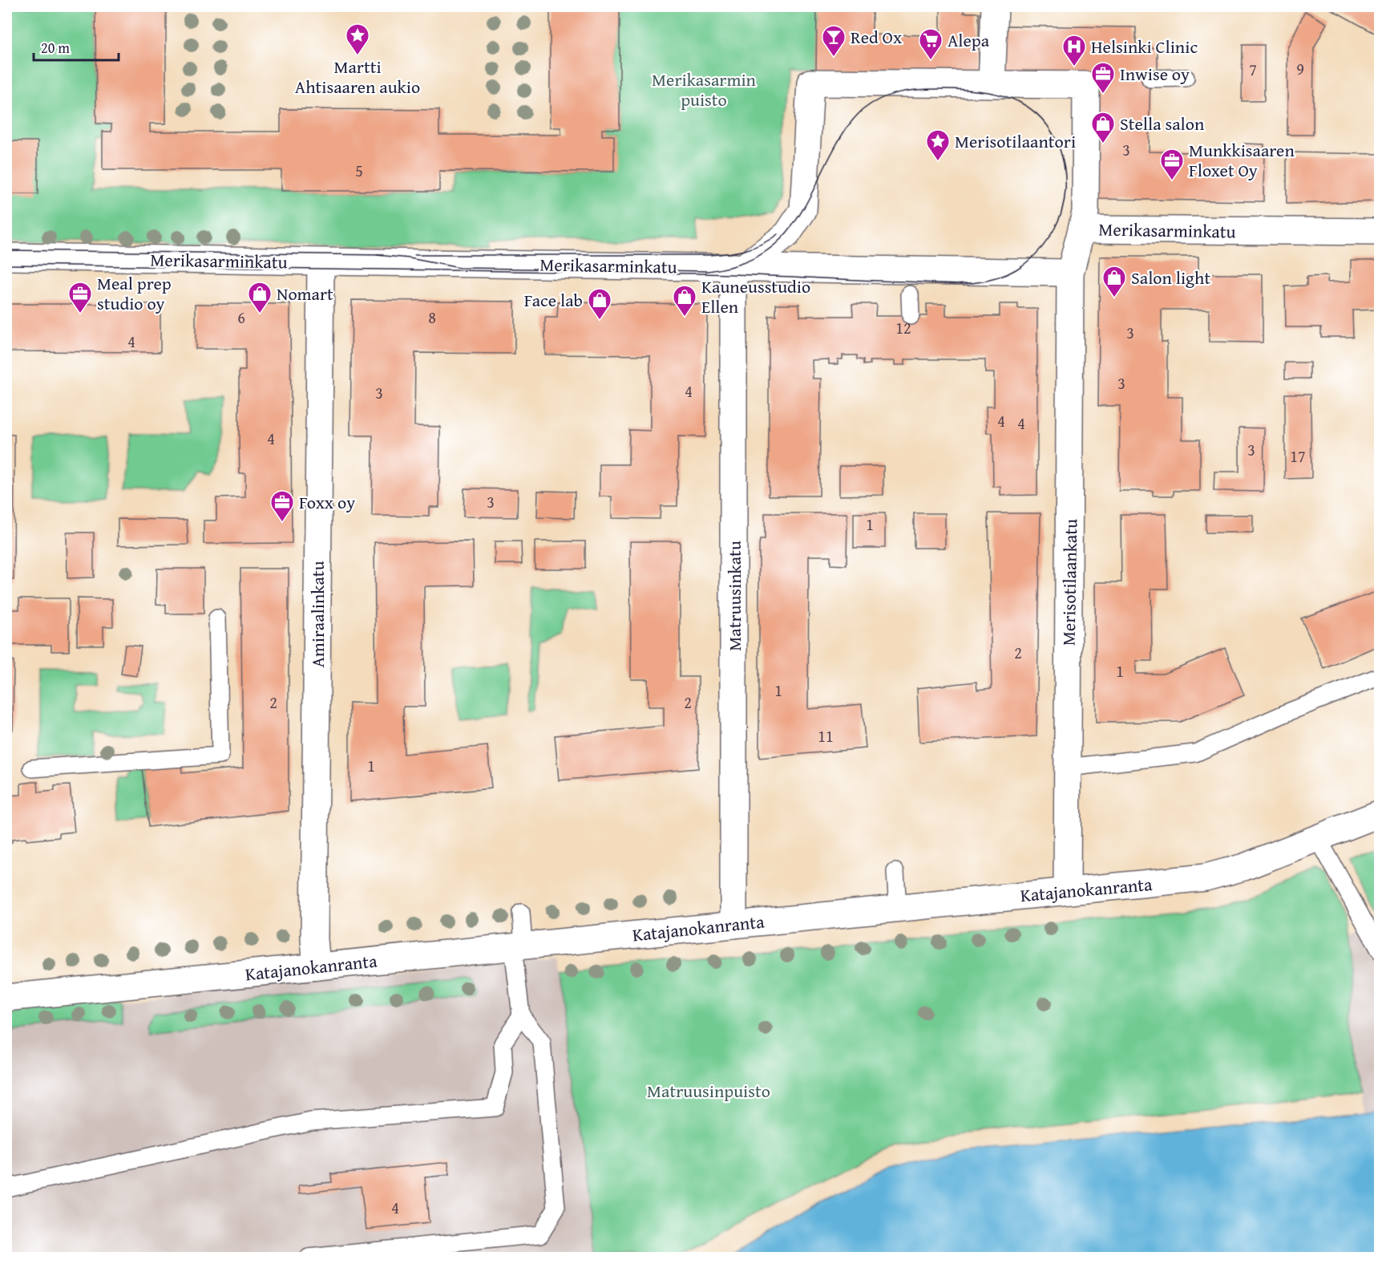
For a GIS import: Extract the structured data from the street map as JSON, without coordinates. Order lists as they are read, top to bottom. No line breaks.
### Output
{"streets":{"street":["Merikasarminkatu","Merisotilaankatu","Matruusinkatu","Amiraalinkatu","Katajanokanranta"]},"crossings":[["Merikasarminkatu","Merisotilaankatu"],["Merikasarminkatu","Matruusinkatu"],["Merikasarminkatu","Amiraalinkatu"],["Merisotilaankatu","Katajanokanranta"],["Matruusinkatu","Katajanokanranta"],["Amiraalinkatu","Katajanokanranta"]],"parks":["Merikasarmin puisto","Matruusinpuisto"],"places":{"place":["Martti Ahtisaaren aukio","Merisotilaantori"],"bar":["Red Ox"],"supermarket":["Alepa"],"hospital":["Helsinki Clinic"],"office":["Inwise oy","Munkkisaaren Floxet Oy","Meal prep studio oy","Foxx oy"],"shop":["Stella salon","Salon light","Nomart","Kauneusstudio Ellen","Face lab"]},"house_numbers":["9","7","3","5","6","8","12","3","4","3","4","3","4","4","4","3","17","3","1","2","1","1","2","2","11","1","4"],"scale_bar":"20 m"}
